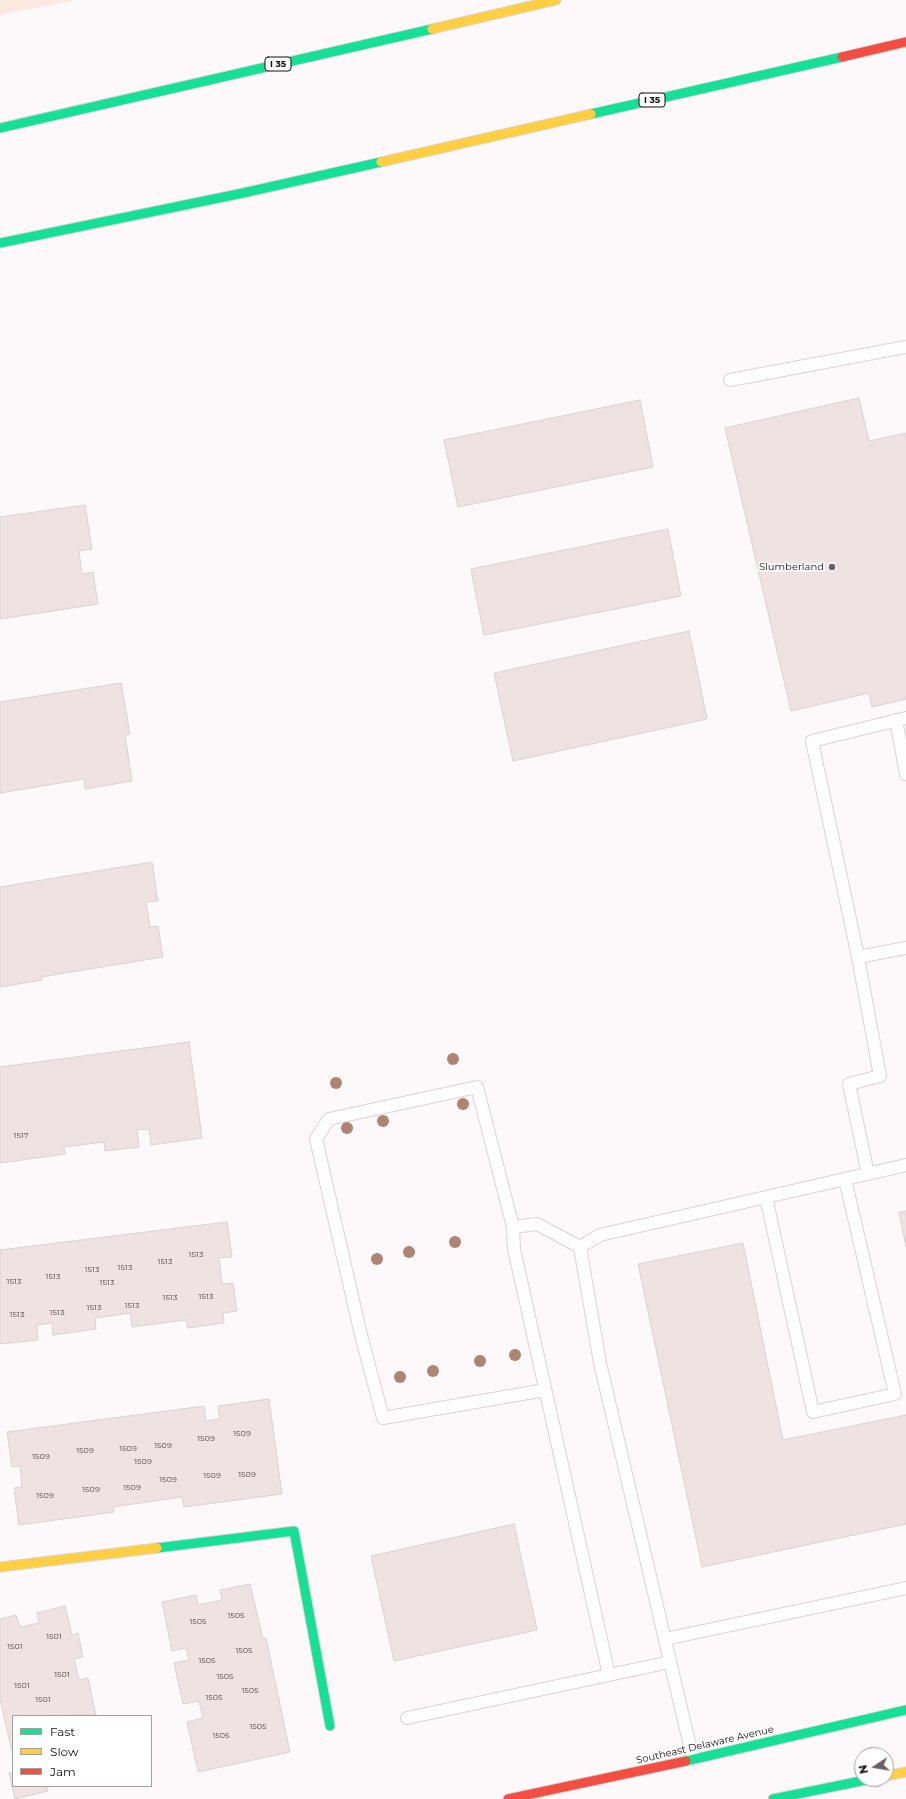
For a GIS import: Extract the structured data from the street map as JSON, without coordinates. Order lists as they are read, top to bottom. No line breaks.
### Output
{"streets":{"main road":["I 35","Southeast Delaware Avenue"]},"places":["Slumberland"],"house_numbers":["1517","1513","1513","1513","1513","1513","1513","1513","1513","1513","1513","1513","1513","1513","1509","1509","1509","1509","1509","1509","1509","1509","1509","1509","1509","1509","1509","1505","1505","1501","1501","1505","1505","1501","1505","1501","1505","1505","1501","1505","1505"],"legend":["Fast","Slow","Jam"],"north":"left"}
